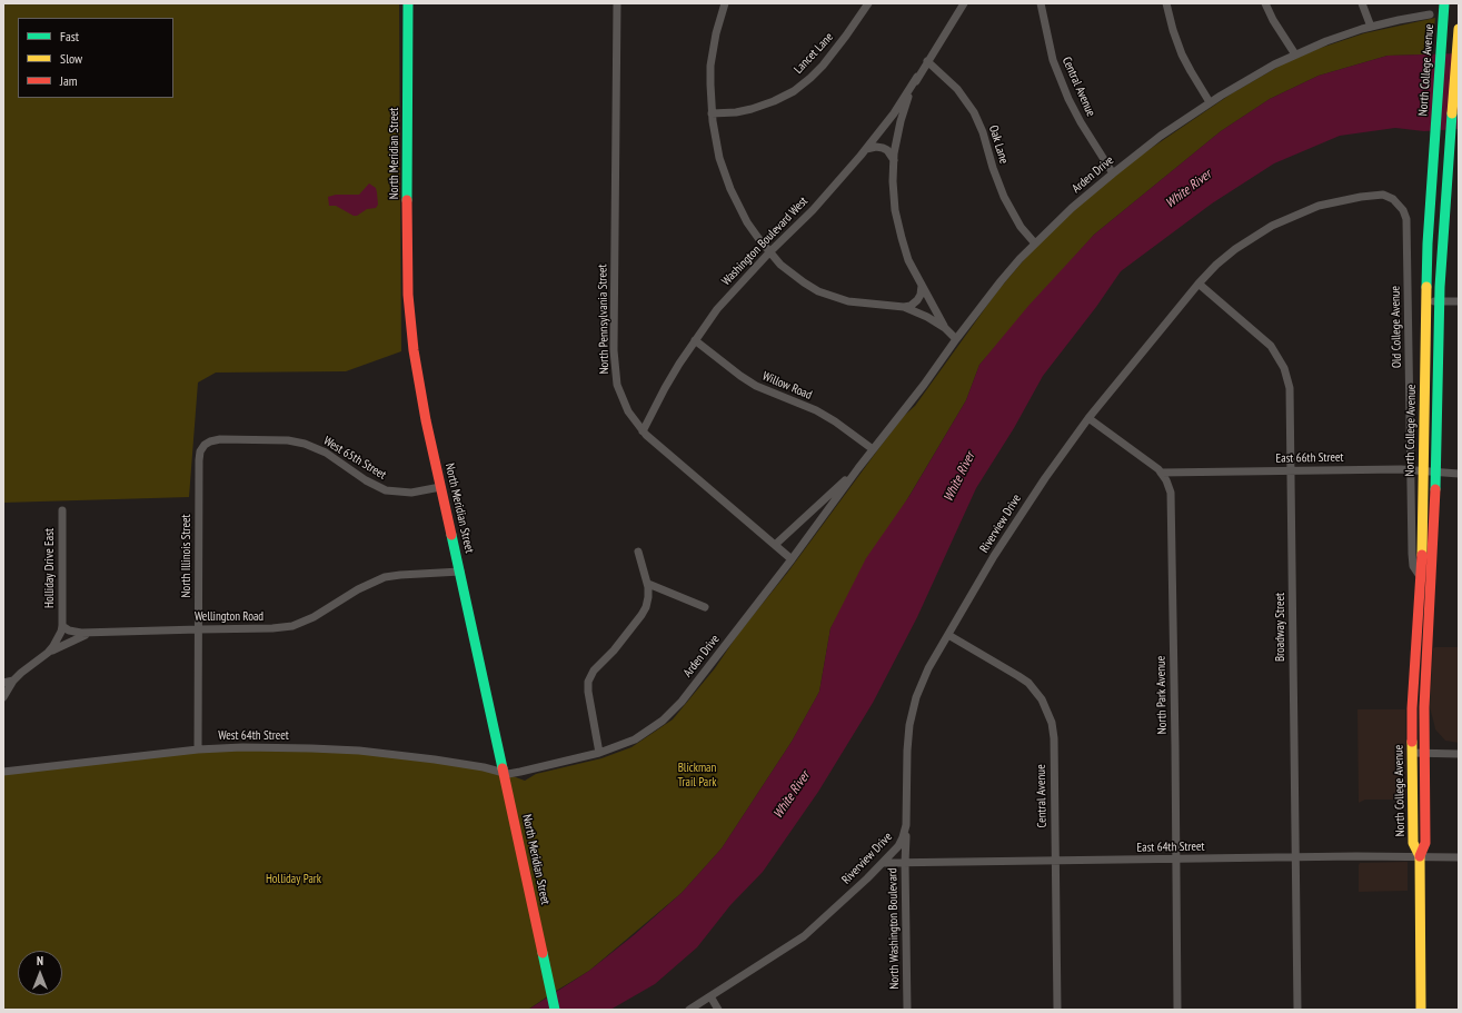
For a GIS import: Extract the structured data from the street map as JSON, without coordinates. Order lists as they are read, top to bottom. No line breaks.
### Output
{"streets":{"main road":["North College Avenue","North Meridian Street"],"street":["Lancet Lane","Central Avenue","Oak Lane","Arden Drive","Washington Boulevard West","North Pennsylvania Street","Old College Avenue","Willow Road","West 65th Street","East 66th Street","Riverview Drive","North Illinois Street","Holliday Drive East","Wellington Road","Broadway Street","North Park Avenue","West 64th Street","East 64th Street","North Washington Boulevard"]},"crossings":[["North College Avenue","Old College Avenue"],["North College Avenue","East 66th Street"],["North College Avenue","East 64th Street"],["Central Avenue","Arden Drive"],["Central Avenue","Riverview Drive"],["Central Avenue","East 64th Street"],["Oak Lane","Arden Drive"],["North Meridian Street","Arden Drive"],["North Meridian Street","West 65th Street"],["North Meridian Street","Wellington Road"],["North Meridian Street","West 64th Street"],["Arden Drive","North Pennsylvania Street"],["Arden Drive","Willow Road"],["Arden Drive","West 64th Street"],["Washington Boulevard West","North Pennsylvania Street"],["Washington Boulevard West","Willow Road"],["Old College Avenue","East 66th Street"],["Old College Avenue","Riverview Drive"],["West 65th Street","North Illinois Street"],["East 66th Street","Broadway Street"],["East 66th Street","North Park Avenue"],["Riverview Drive","Broadway Street"],["Riverview Drive","North Park Avenue"],["Riverview Drive","East 64th Street"],["Riverview Drive","North Washington Boulevard"],["North Illinois Street","Wellington Road"],["North Illinois Street","West 64th Street"],["Holliday Drive East","Wellington Road"],["Broadway Street","East 64th Street"],["North Park Avenue","East 64th Street"],["East 64th Street","North Washington Boulevard"]],"water":["White River"],"parks":["Blickman Trail Park","Holliday Park"],"legend":["Fast","Slow","Jam"],"north":"top"}
